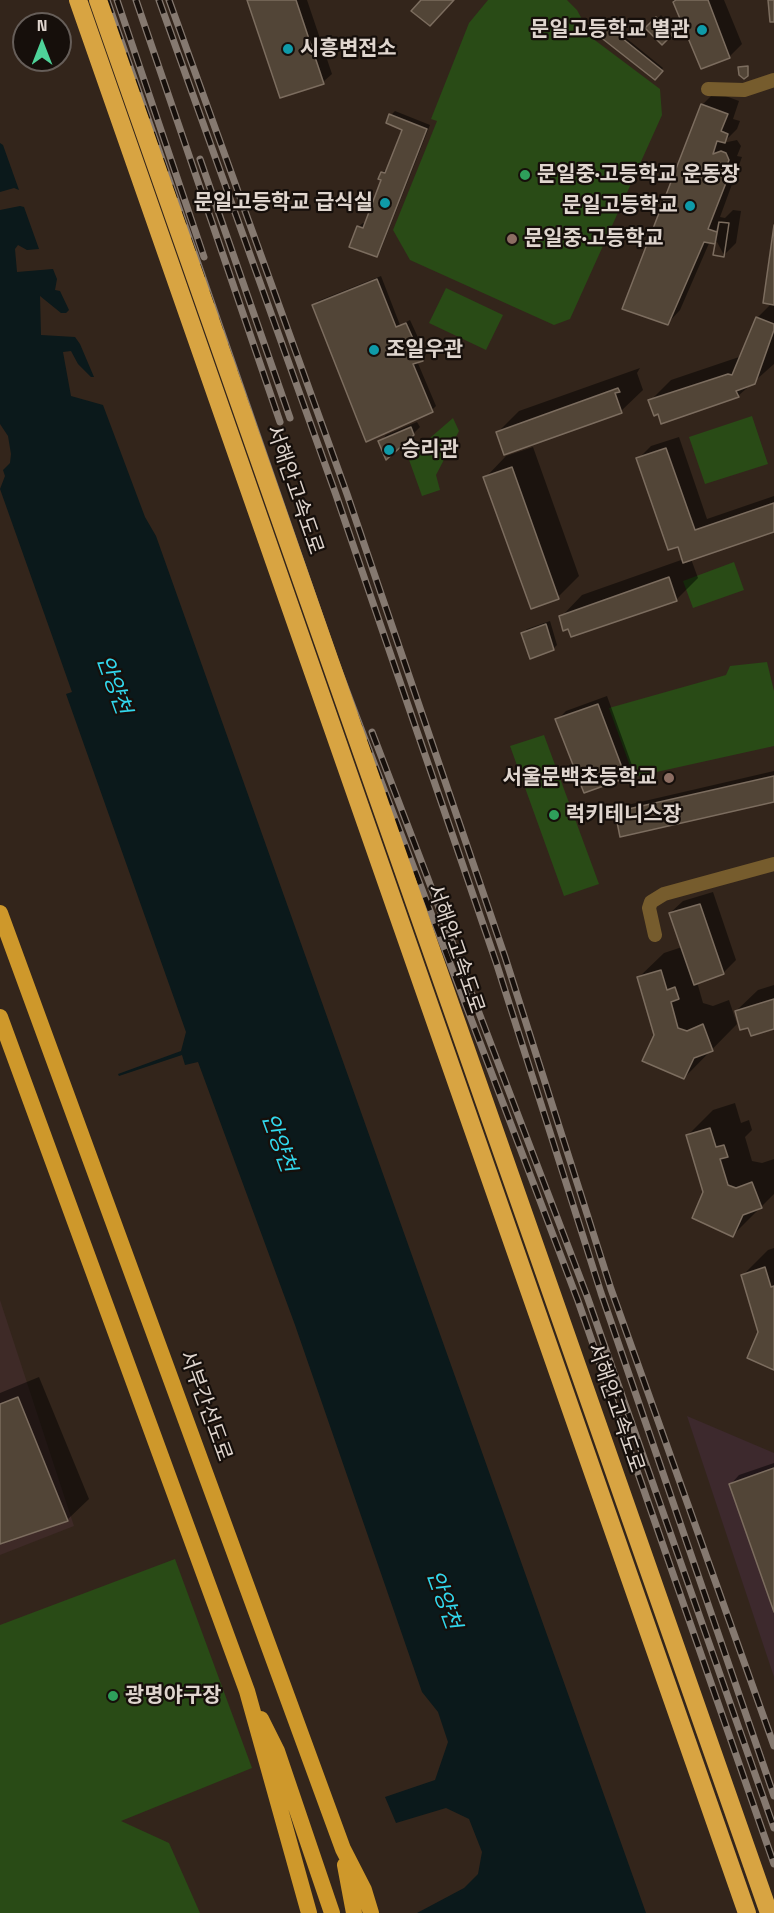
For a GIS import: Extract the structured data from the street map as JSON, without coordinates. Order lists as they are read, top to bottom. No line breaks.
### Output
{"streets":{"highway":["서해안고속도로","서부간선도로"]},"water":["안양천"],"places":["문일고등학교 별관","시흥변전소","문일중·고등학교 운동장","문일고등학교 급식실","문일고등학교","문일중·고등학교","조일우관","승리관","서울문백초등학교","럭키테니스장","광명야구장"],"north":"top"}
